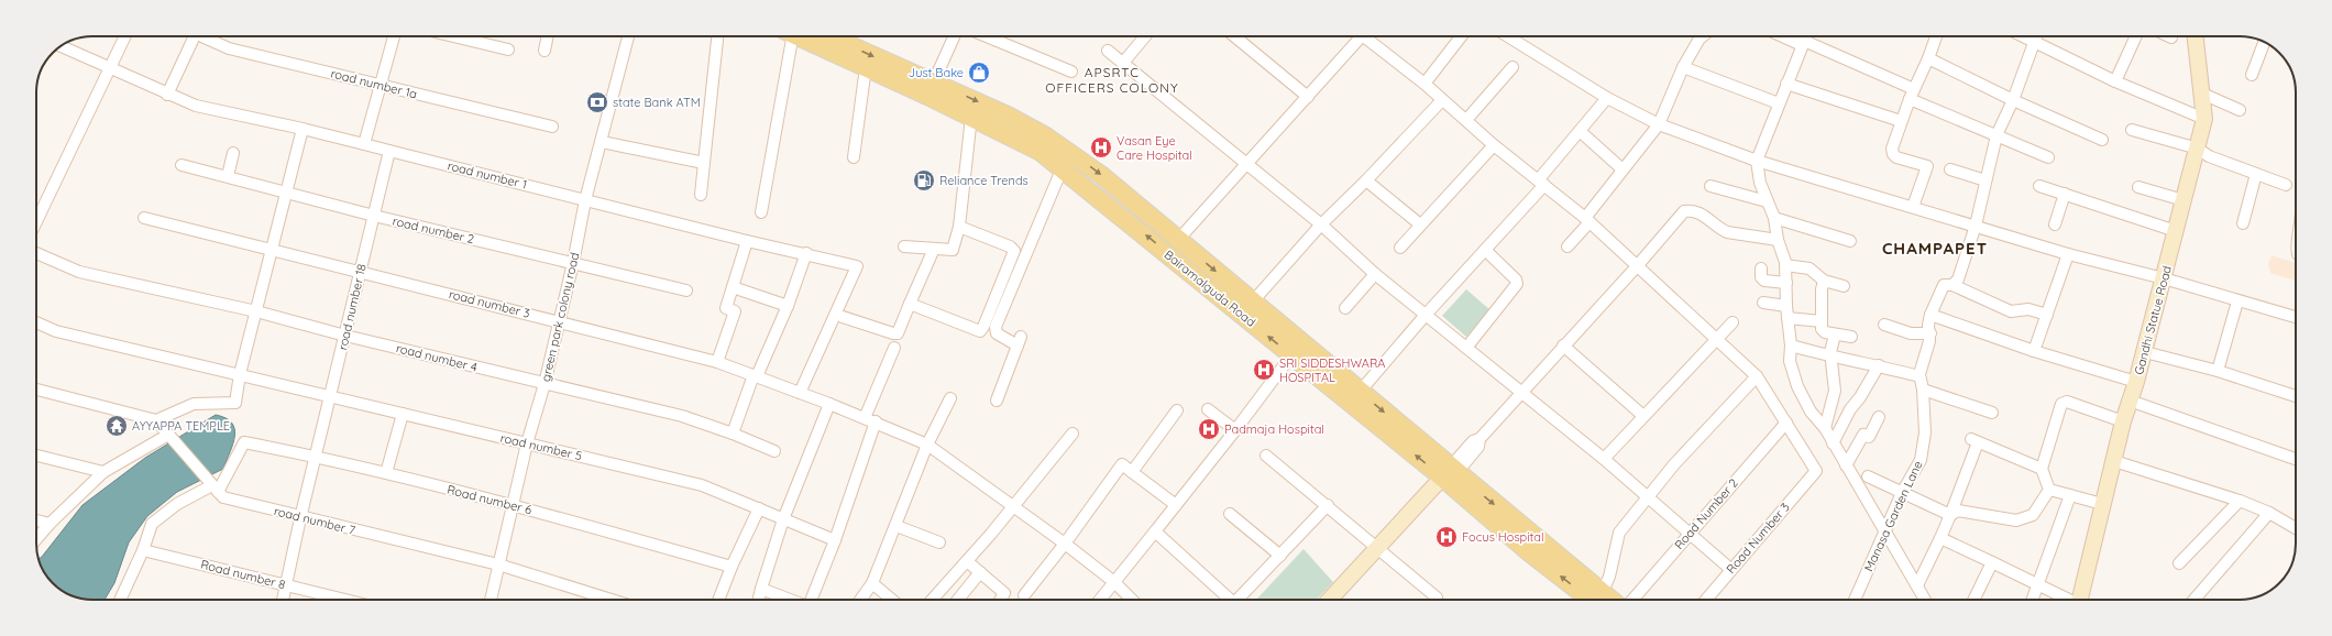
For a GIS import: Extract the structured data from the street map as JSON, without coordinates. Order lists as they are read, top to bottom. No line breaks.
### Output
{"streets":{"main road":["Bairamalguda Road"],"street":["road number 1a","road number 1","road number 2","road number 3","road number 18","green park colony road","Gandhi Statue Road","road number 4","road number 5","Road number 6","Road Number 2","Manasa Garden Lane","road number 7","Road Number 3","Road number 8"]},"crossings":[["road number 1","road number 18"],["road number 1","green park colony road"],["road number 2","road number 18"],["road number 2","green park colony road"],["road number 3","road number 18"],["road number 3","green park colony road"],["road number 18","road number 4"],["road number 18","road number 5"],["road number 18","Road number 6"],["road number 18","road number 7"],["road number 18","Road number 8"],["green park colony road","road number 4"],["green park colony road","road number 5"],["green park colony road","Road number 6"],["green park colony road","road number 7"],["Road number 6","road number 7"],["Road Number 2","Road Number 3"]],"districts":["APSRTC OFFICERS COLONY","CHAMPAPET"],"places":{"shop":["Just Bake"],"bank":["state Bank ATM"],"hospital":["Vasan Eye Care Hospital","SRI SIDDESHWARA HOSPITAL","Padmaja Hospital","Focus Hospital"],"fuel station":["Reliance Trends"],"temple":["AYYAPPA TEMPLE"]}}
